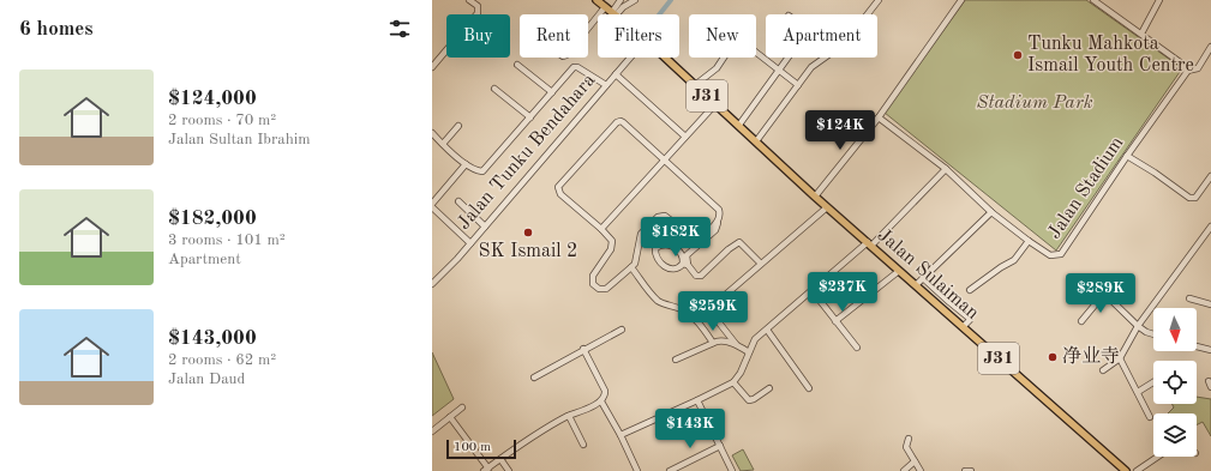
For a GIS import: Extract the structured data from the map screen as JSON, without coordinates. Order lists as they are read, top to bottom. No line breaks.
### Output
{"streets":{"main road":["J31","Jalan Sulaiman"],"street":["Jalan Tunku Bendahara","Jalan Stadium"]},"crossings":[["J31","Jalan Sulaiman"]],"parks":["Stadium Park"],"places":["Tunku Mahkota Ismail Youth Centre","SK Ismail 2","净业寺"],"scale_bar":"100 m","north":"bottom","page":{"heading":"6 homes","chip":["Buy","Rent","Filters","New","Apartment"],"list":[{"name":"$124,000","note":"2 rooms · 70 m² · Jalan Sultan Ibrahim"},{"name":"$182,000","note":"3 rooms · 101 m² · Apartment"},{"name":"$143,000","note":"2 rooms · 62 m² · Jalan Daud"}],"price":["$124K","$182K","$237K","$289K","$259K","$143K"],"scale":"100 m"}}
